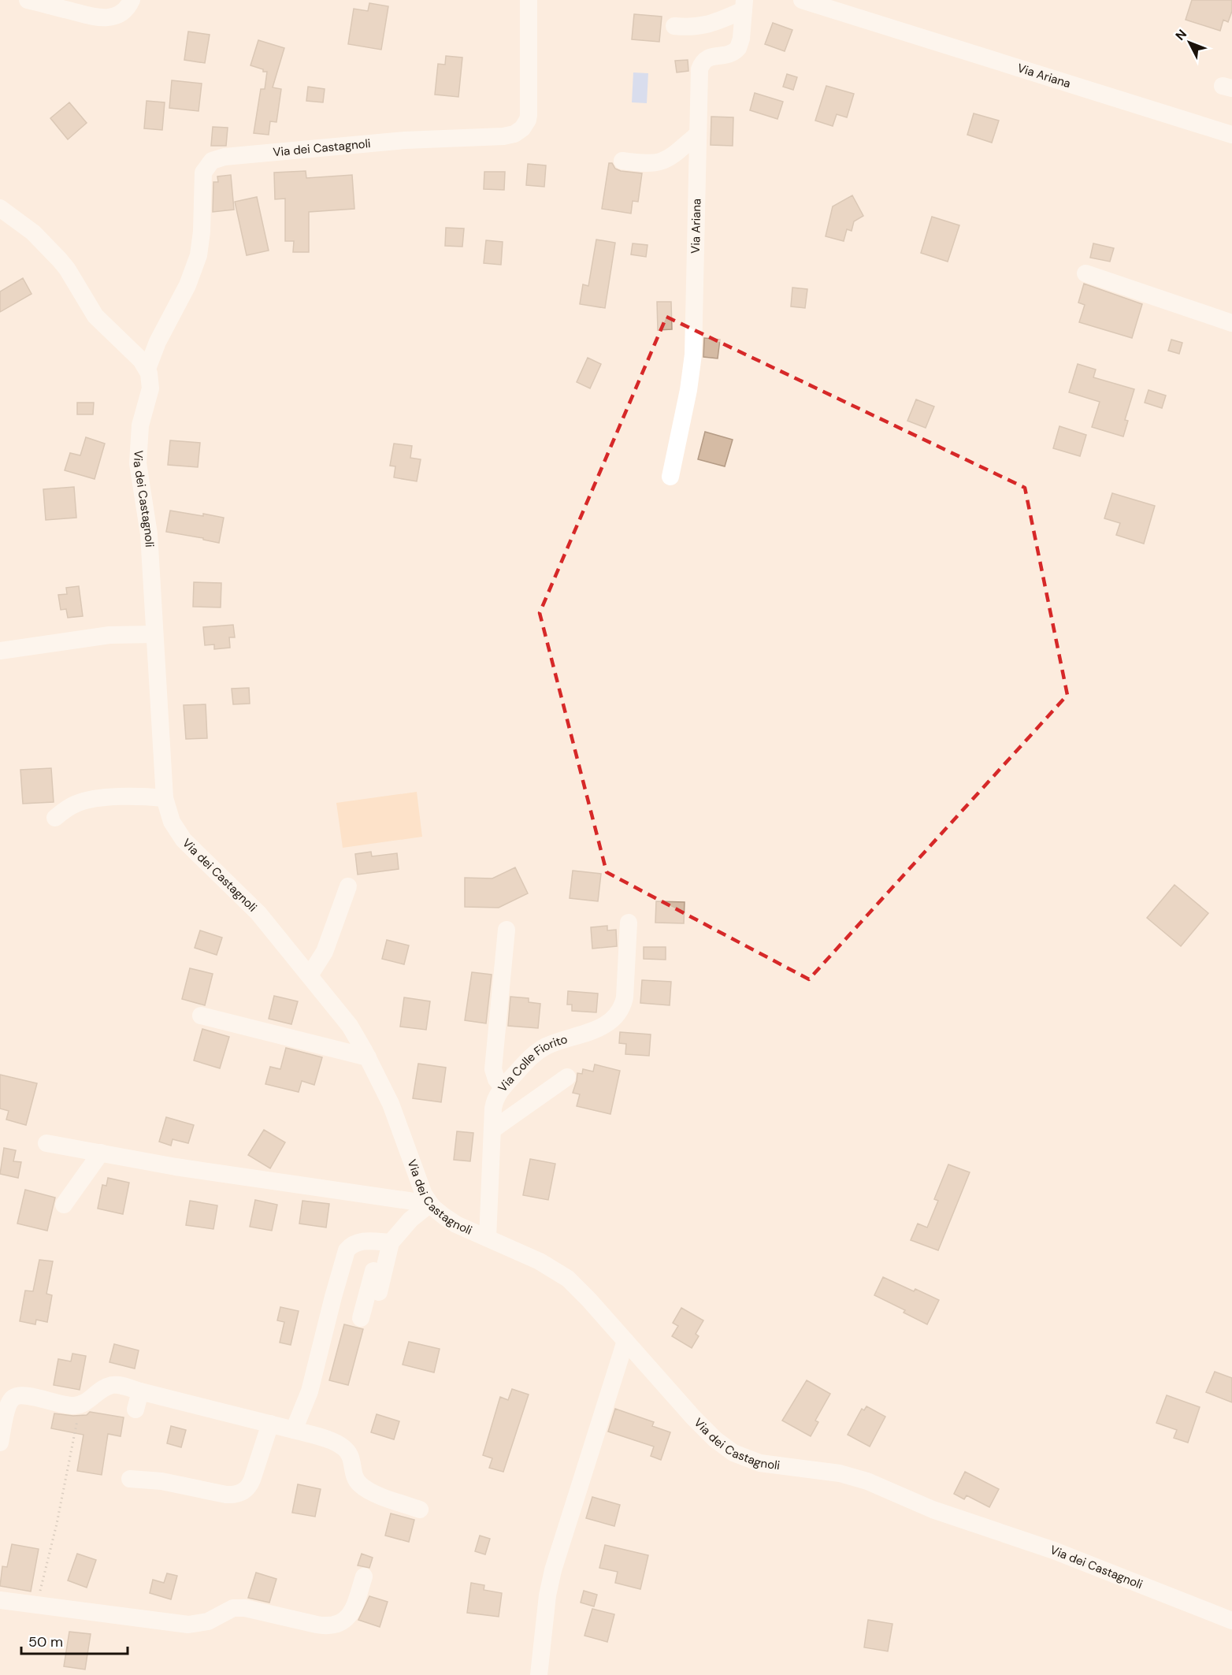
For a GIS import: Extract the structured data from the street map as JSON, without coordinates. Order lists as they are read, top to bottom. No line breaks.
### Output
{"streets":{"street":["Via Ariana","Via dei Castagnoli","Via Colle Fiorito"]},"crossings":[["Via dei Castagnoli","Via Colle Fiorito"]],"scale_bar":"50 m","north":"top left"}
